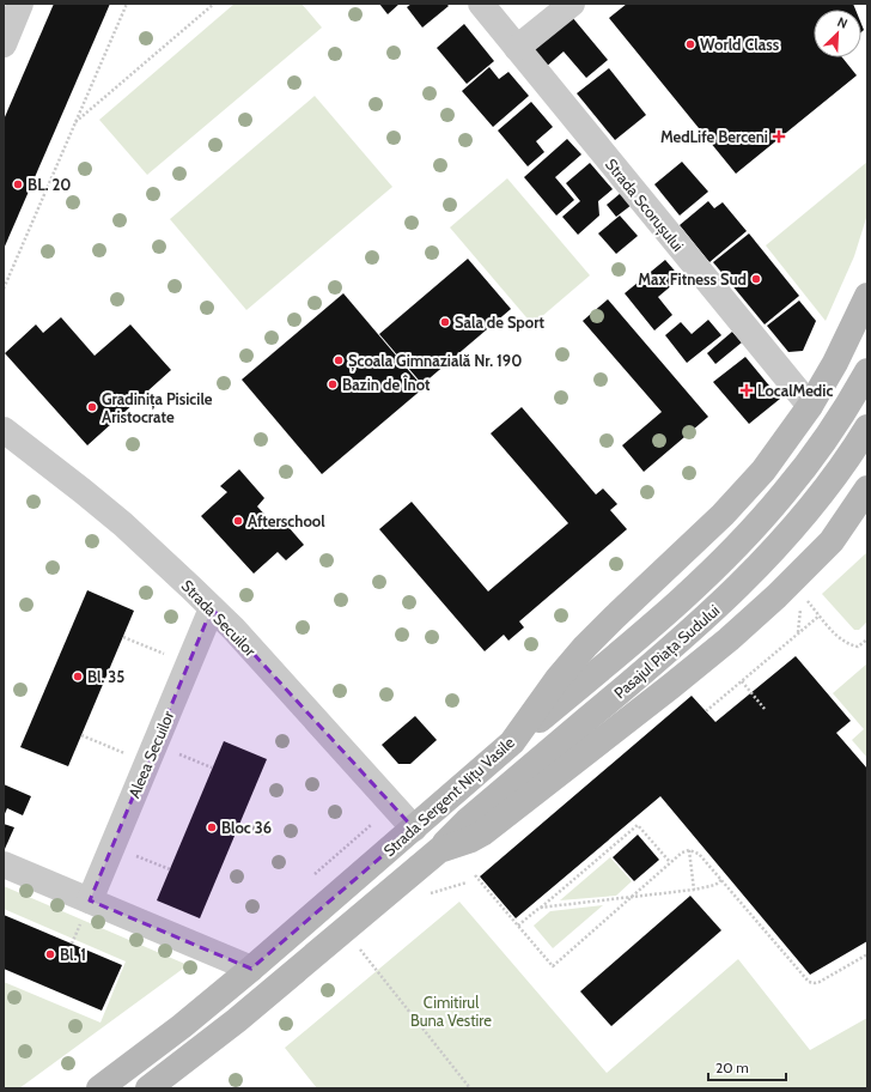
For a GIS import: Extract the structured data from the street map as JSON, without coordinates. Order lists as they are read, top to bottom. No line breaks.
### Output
{"streets":{"main road":["Pasajul Piața Sudului","Strada Sergent Nițu Vasile"],"street":["Strada Scorușului","Strada Secuilor","Aleea Secuilor"]},"crossings":[["Strada Scorușului","Strada Sergent Nițu Vasile"],["Strada Secuilor","Aleea Secuilor"],["Strada Secuilor","Strada Sergent Nițu Vasile"],["Pasajul Piața Sudului","Strada Sergent Nițu Vasile"]],"parks":["Cimitirul Buna Vestire"],"places":{"other":["World Class","BL. 20","Max Fitness Sud","Sala de Sport","Școala Gimnazială Nr. 190","Bazin de Înot","Gradinița Pisicile Aristocrate","Afterschool","Bl. 35","Bloc 36","Bl. 1"],"health":["MedLife Berceni","LocalMedic"]},"scale_bar":"20 m","north":"top right"}
